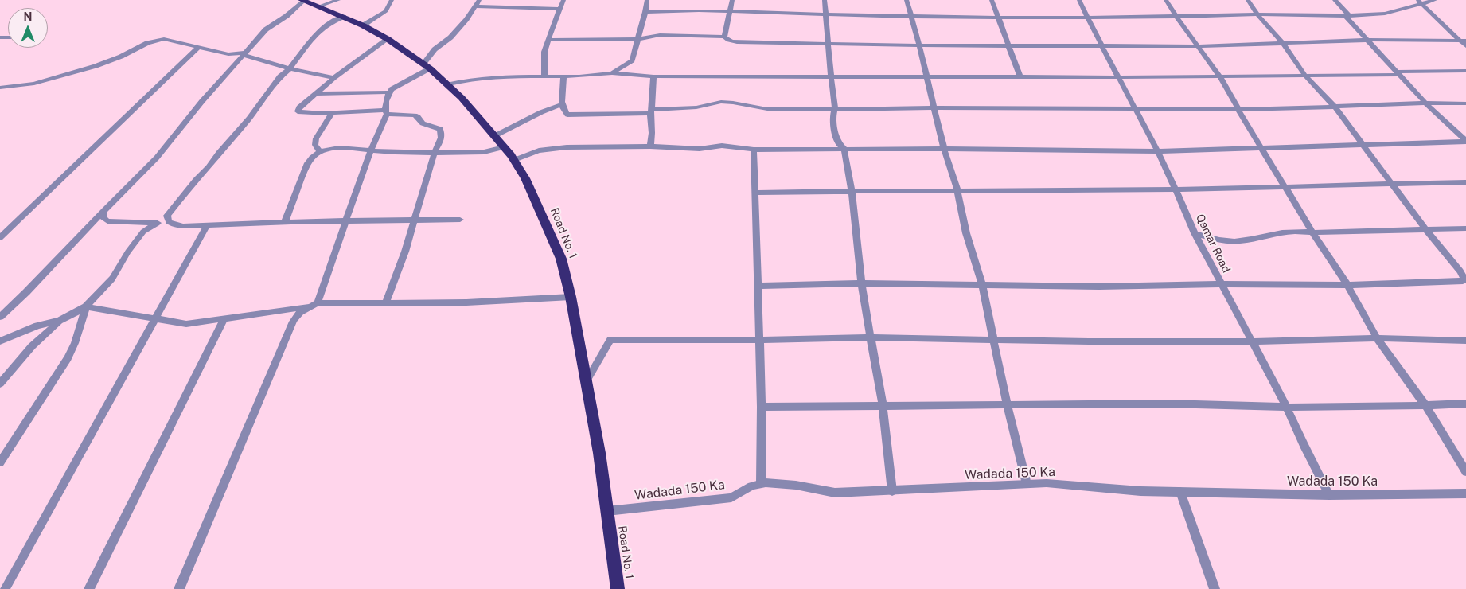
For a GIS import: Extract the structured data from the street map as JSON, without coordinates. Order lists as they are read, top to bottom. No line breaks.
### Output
{"streets":{"highway":["Road No. 1"],"street":["Qamar Road","Wadada 150 Ka"]},"crossings":[["Road No. 1","Wadada 150 Ka"],["Qamar Road","Wadada 150 Ka"]],"north":"top"}
